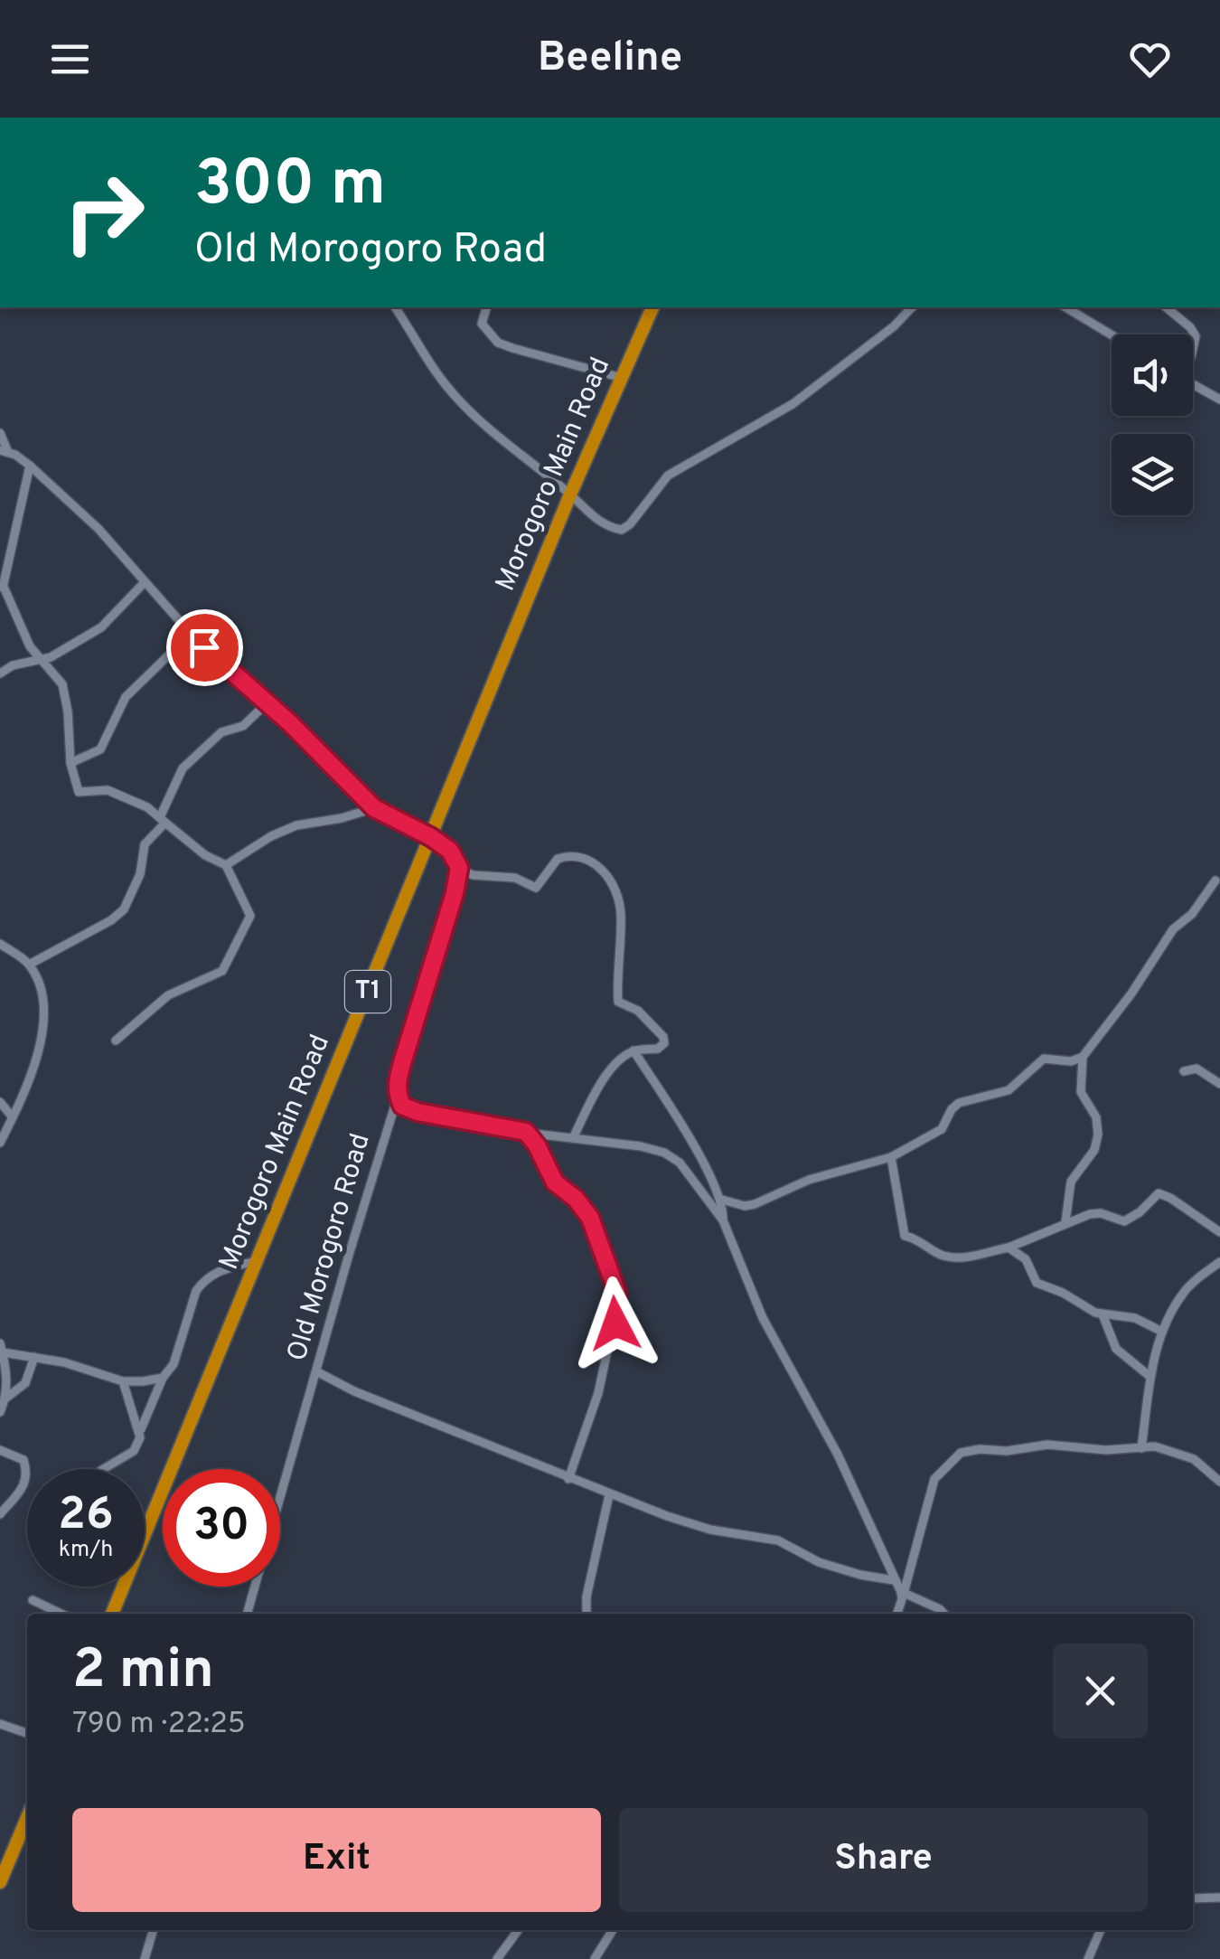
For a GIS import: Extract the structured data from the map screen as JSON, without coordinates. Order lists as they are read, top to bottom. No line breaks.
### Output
{"streets":{"highway":["Morogoro Main Road","T1"],"street":["Old Morogoro Road"]},"page":{"header":"Beeline","turn":["300 m","Old Morogoro Road"],"speed":"26 km/h","limit":"30","heading":["2 min","790 m · 22:25"],"buttons":["Exit","Share"]}}
